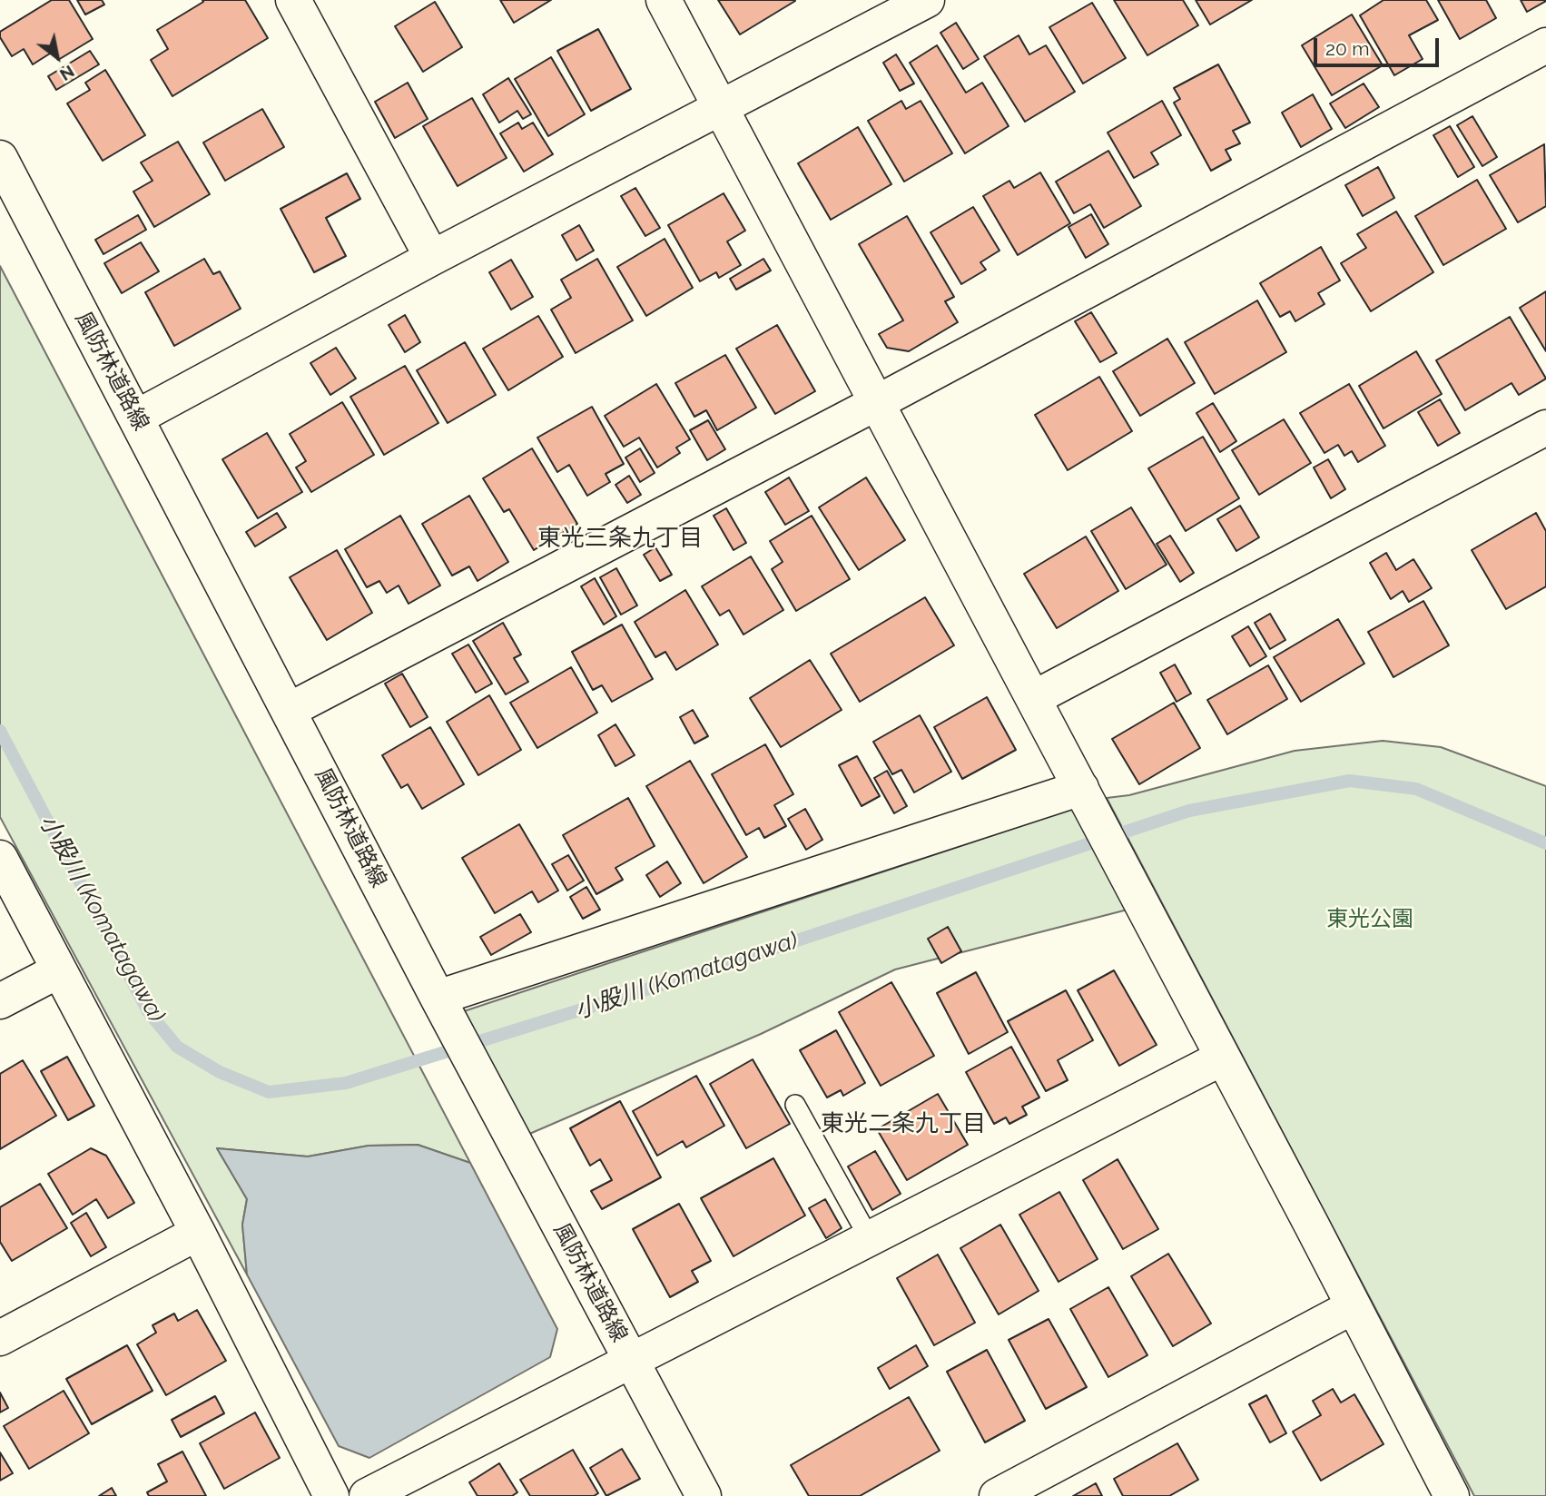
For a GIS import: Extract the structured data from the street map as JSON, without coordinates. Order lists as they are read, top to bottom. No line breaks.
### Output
{"streets":{"street":["風防林道路線"]},"districts":["東光三条九丁目","東光二条九丁目"],"water":["小股川 (Komatagawa)"],"parks":["東光公園"],"scale_bar":"20 m","north":"bottom right"}
